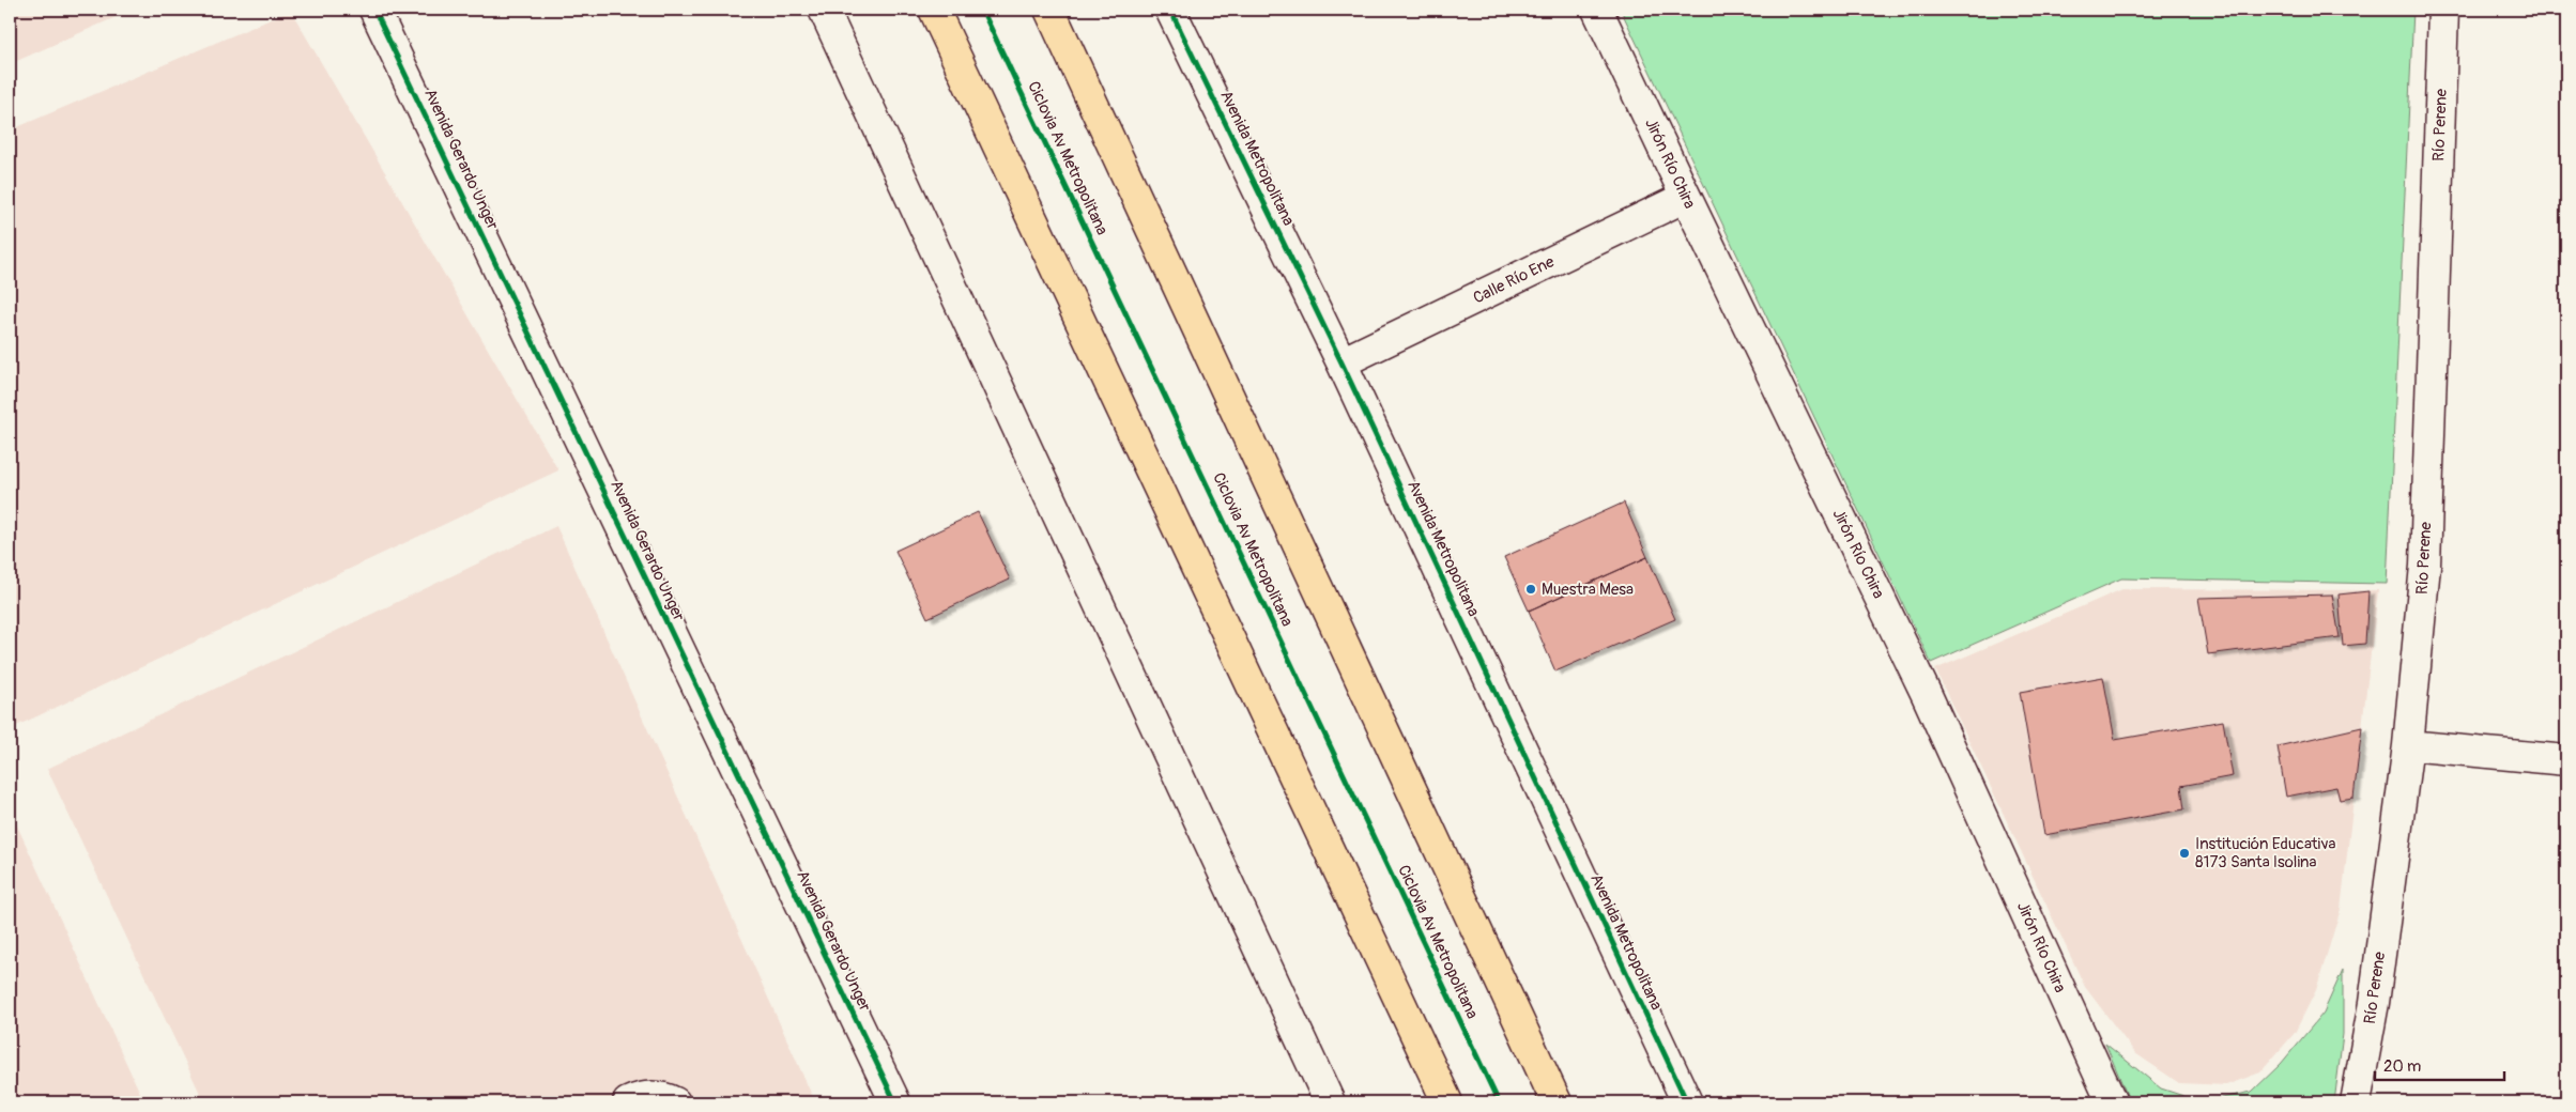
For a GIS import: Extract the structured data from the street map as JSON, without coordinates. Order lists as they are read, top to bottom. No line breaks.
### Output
{"streets":{"street":["Río Perene","Avenida Metropolitana","Avenida Gerardo Unger","Jirón Río Chira","Calle Río Ene"],"cycle path":["Ciclovia Av Metropolitana"]},"crossings":[["Avenida Metropolitana","Calle Río Ene"],["Jirón Río Chira","Calle Río Ene"]],"places":["Muestra Mesa","Institución Educativa 8173 Santa Isolina"],"scale_bar":"20 m"}
